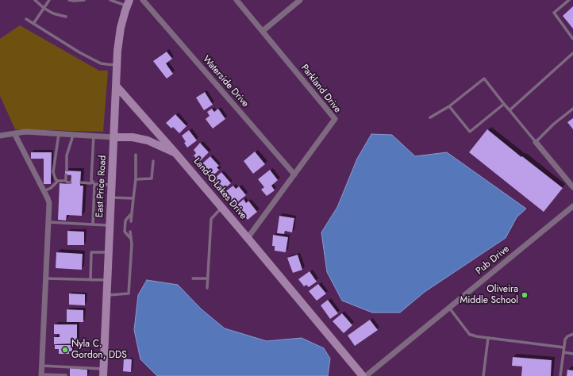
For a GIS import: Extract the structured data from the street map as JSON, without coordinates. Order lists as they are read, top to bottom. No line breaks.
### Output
{"streets":{"street":["Waterside Drive","Parkland Drive","East Price Road","Land-O-Lakes Drive","Pub Drive"]},"crossings":[["Waterside Drive","Parkland Drive"],["Parkland Drive","Land-O-Lakes Drive"],["East Price Road","Land-O-Lakes Drive"]],"places":["Oliveira Middle School","Nyla C. Gordon, DDS"]}
